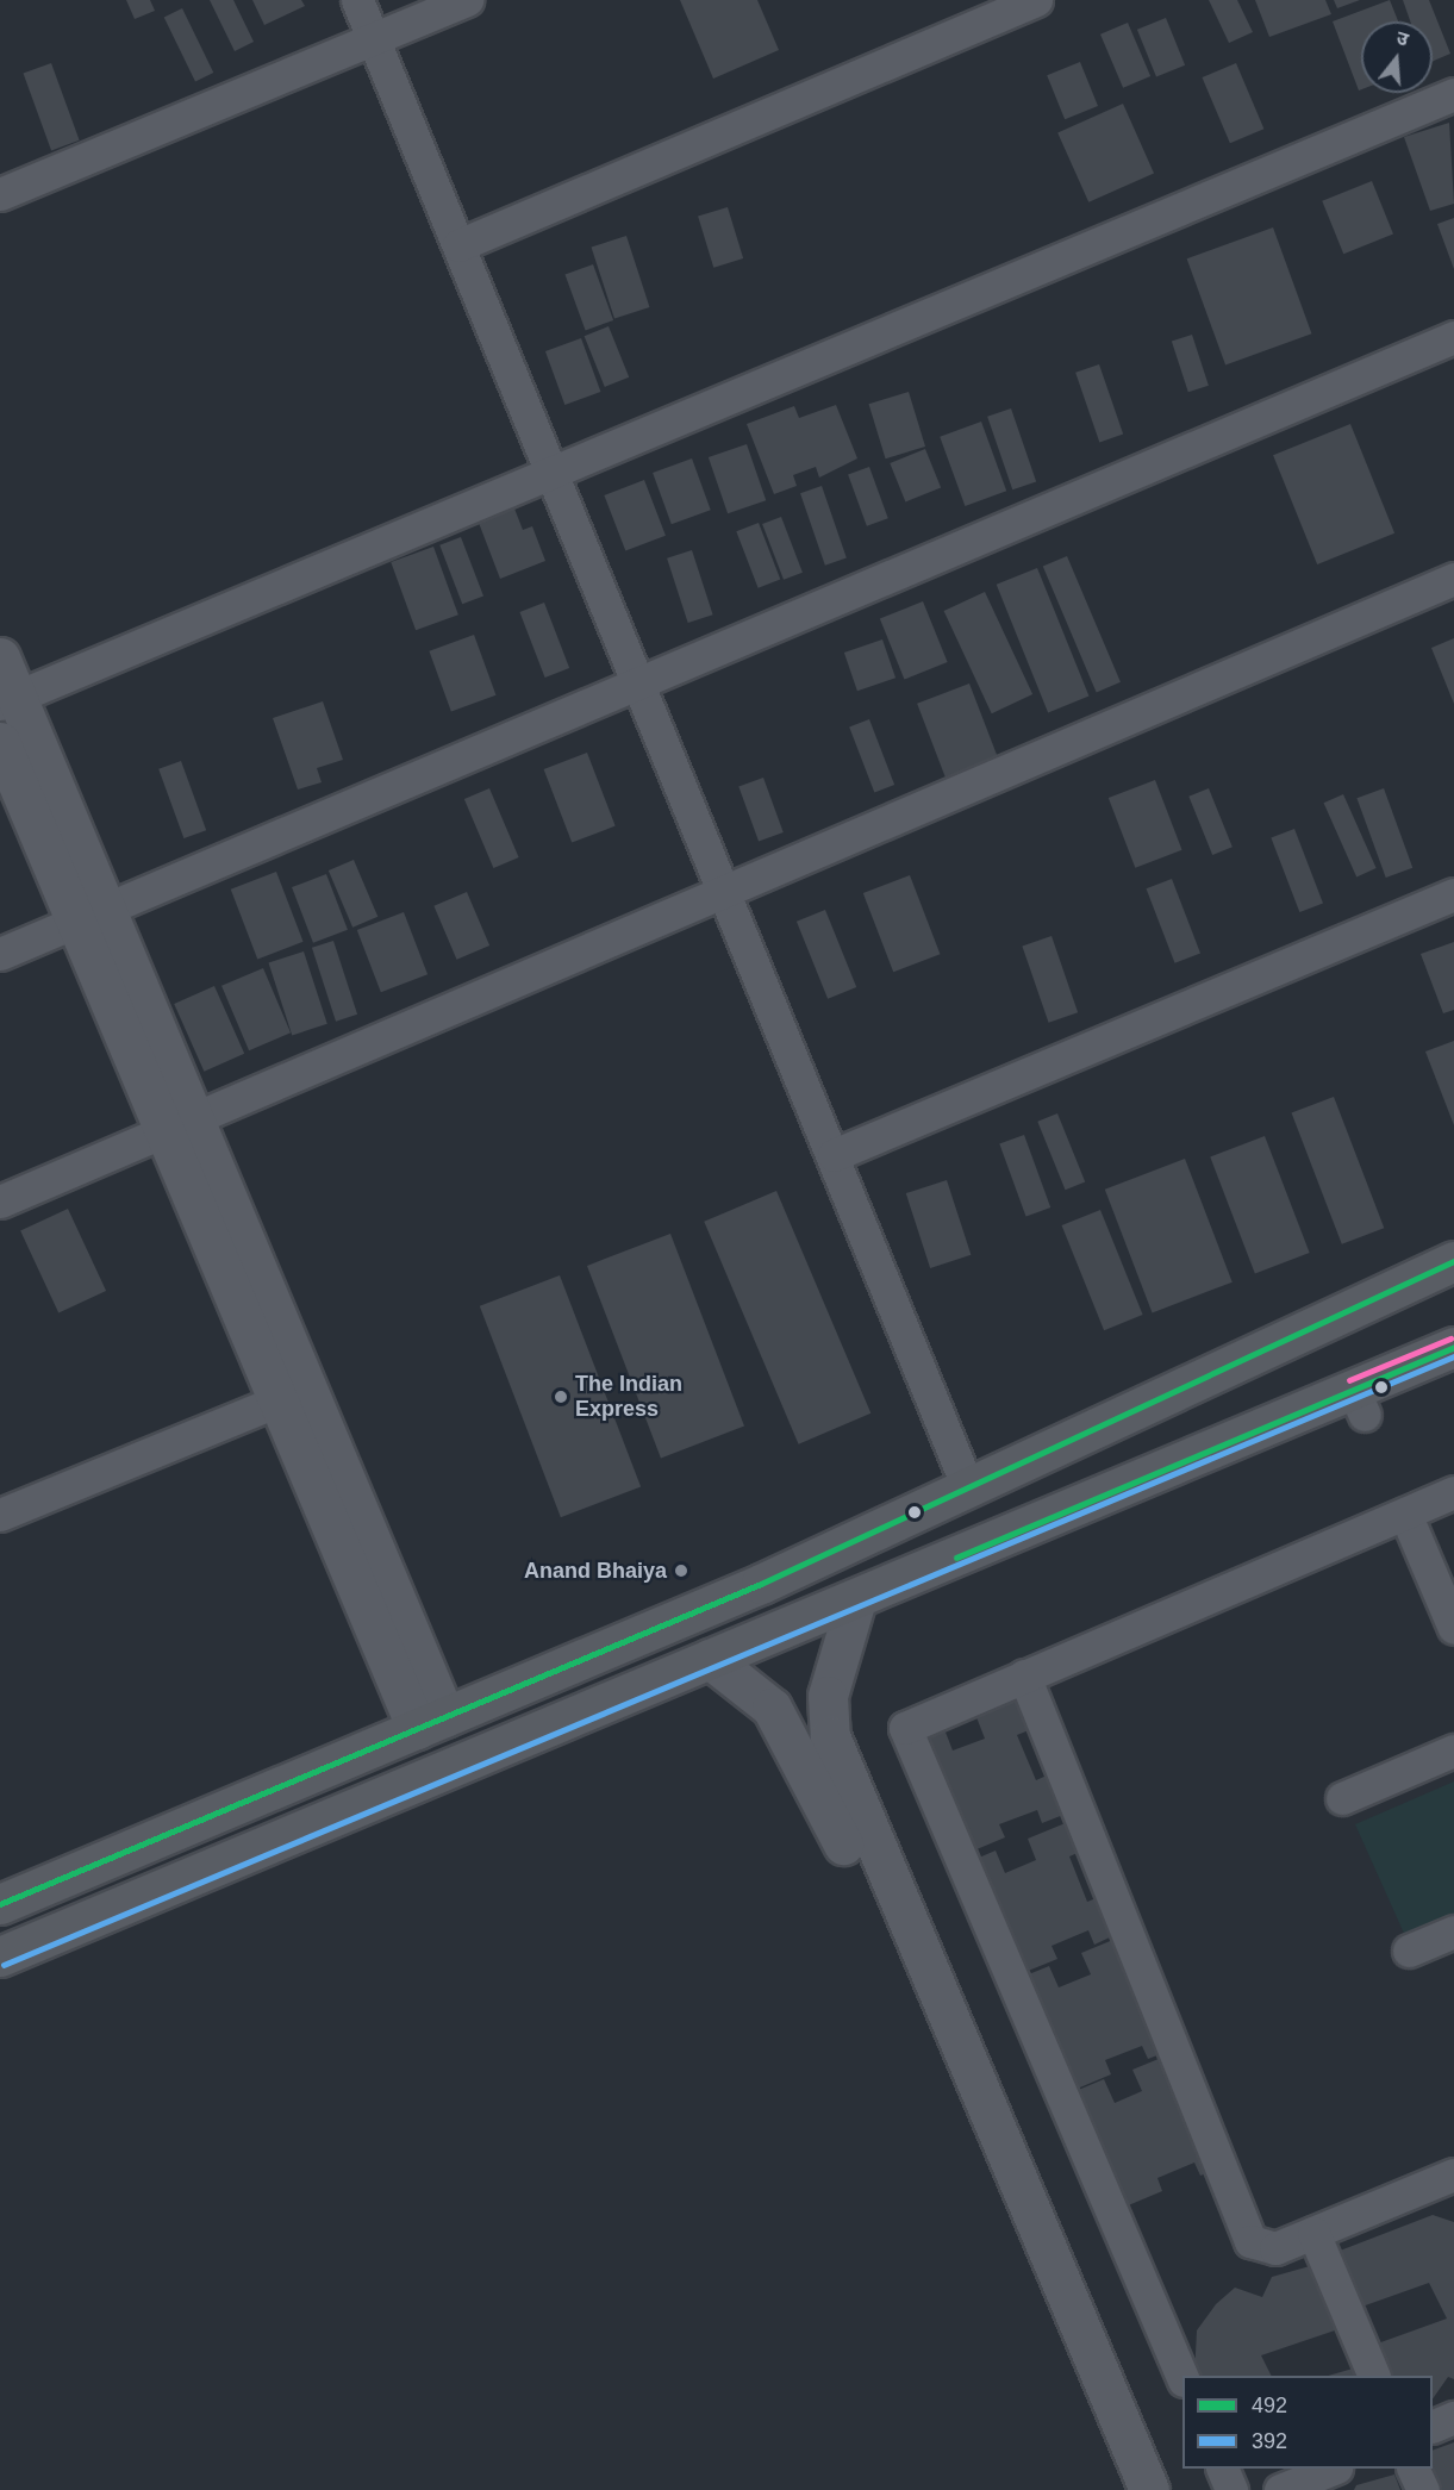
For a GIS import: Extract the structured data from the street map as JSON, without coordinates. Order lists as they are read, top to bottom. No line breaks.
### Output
{"places":["The Indian Express","Anand Bhaiya"],"lines":["transit line 492","transit line 392"],"legend":["492","392"],"north":"top"}
